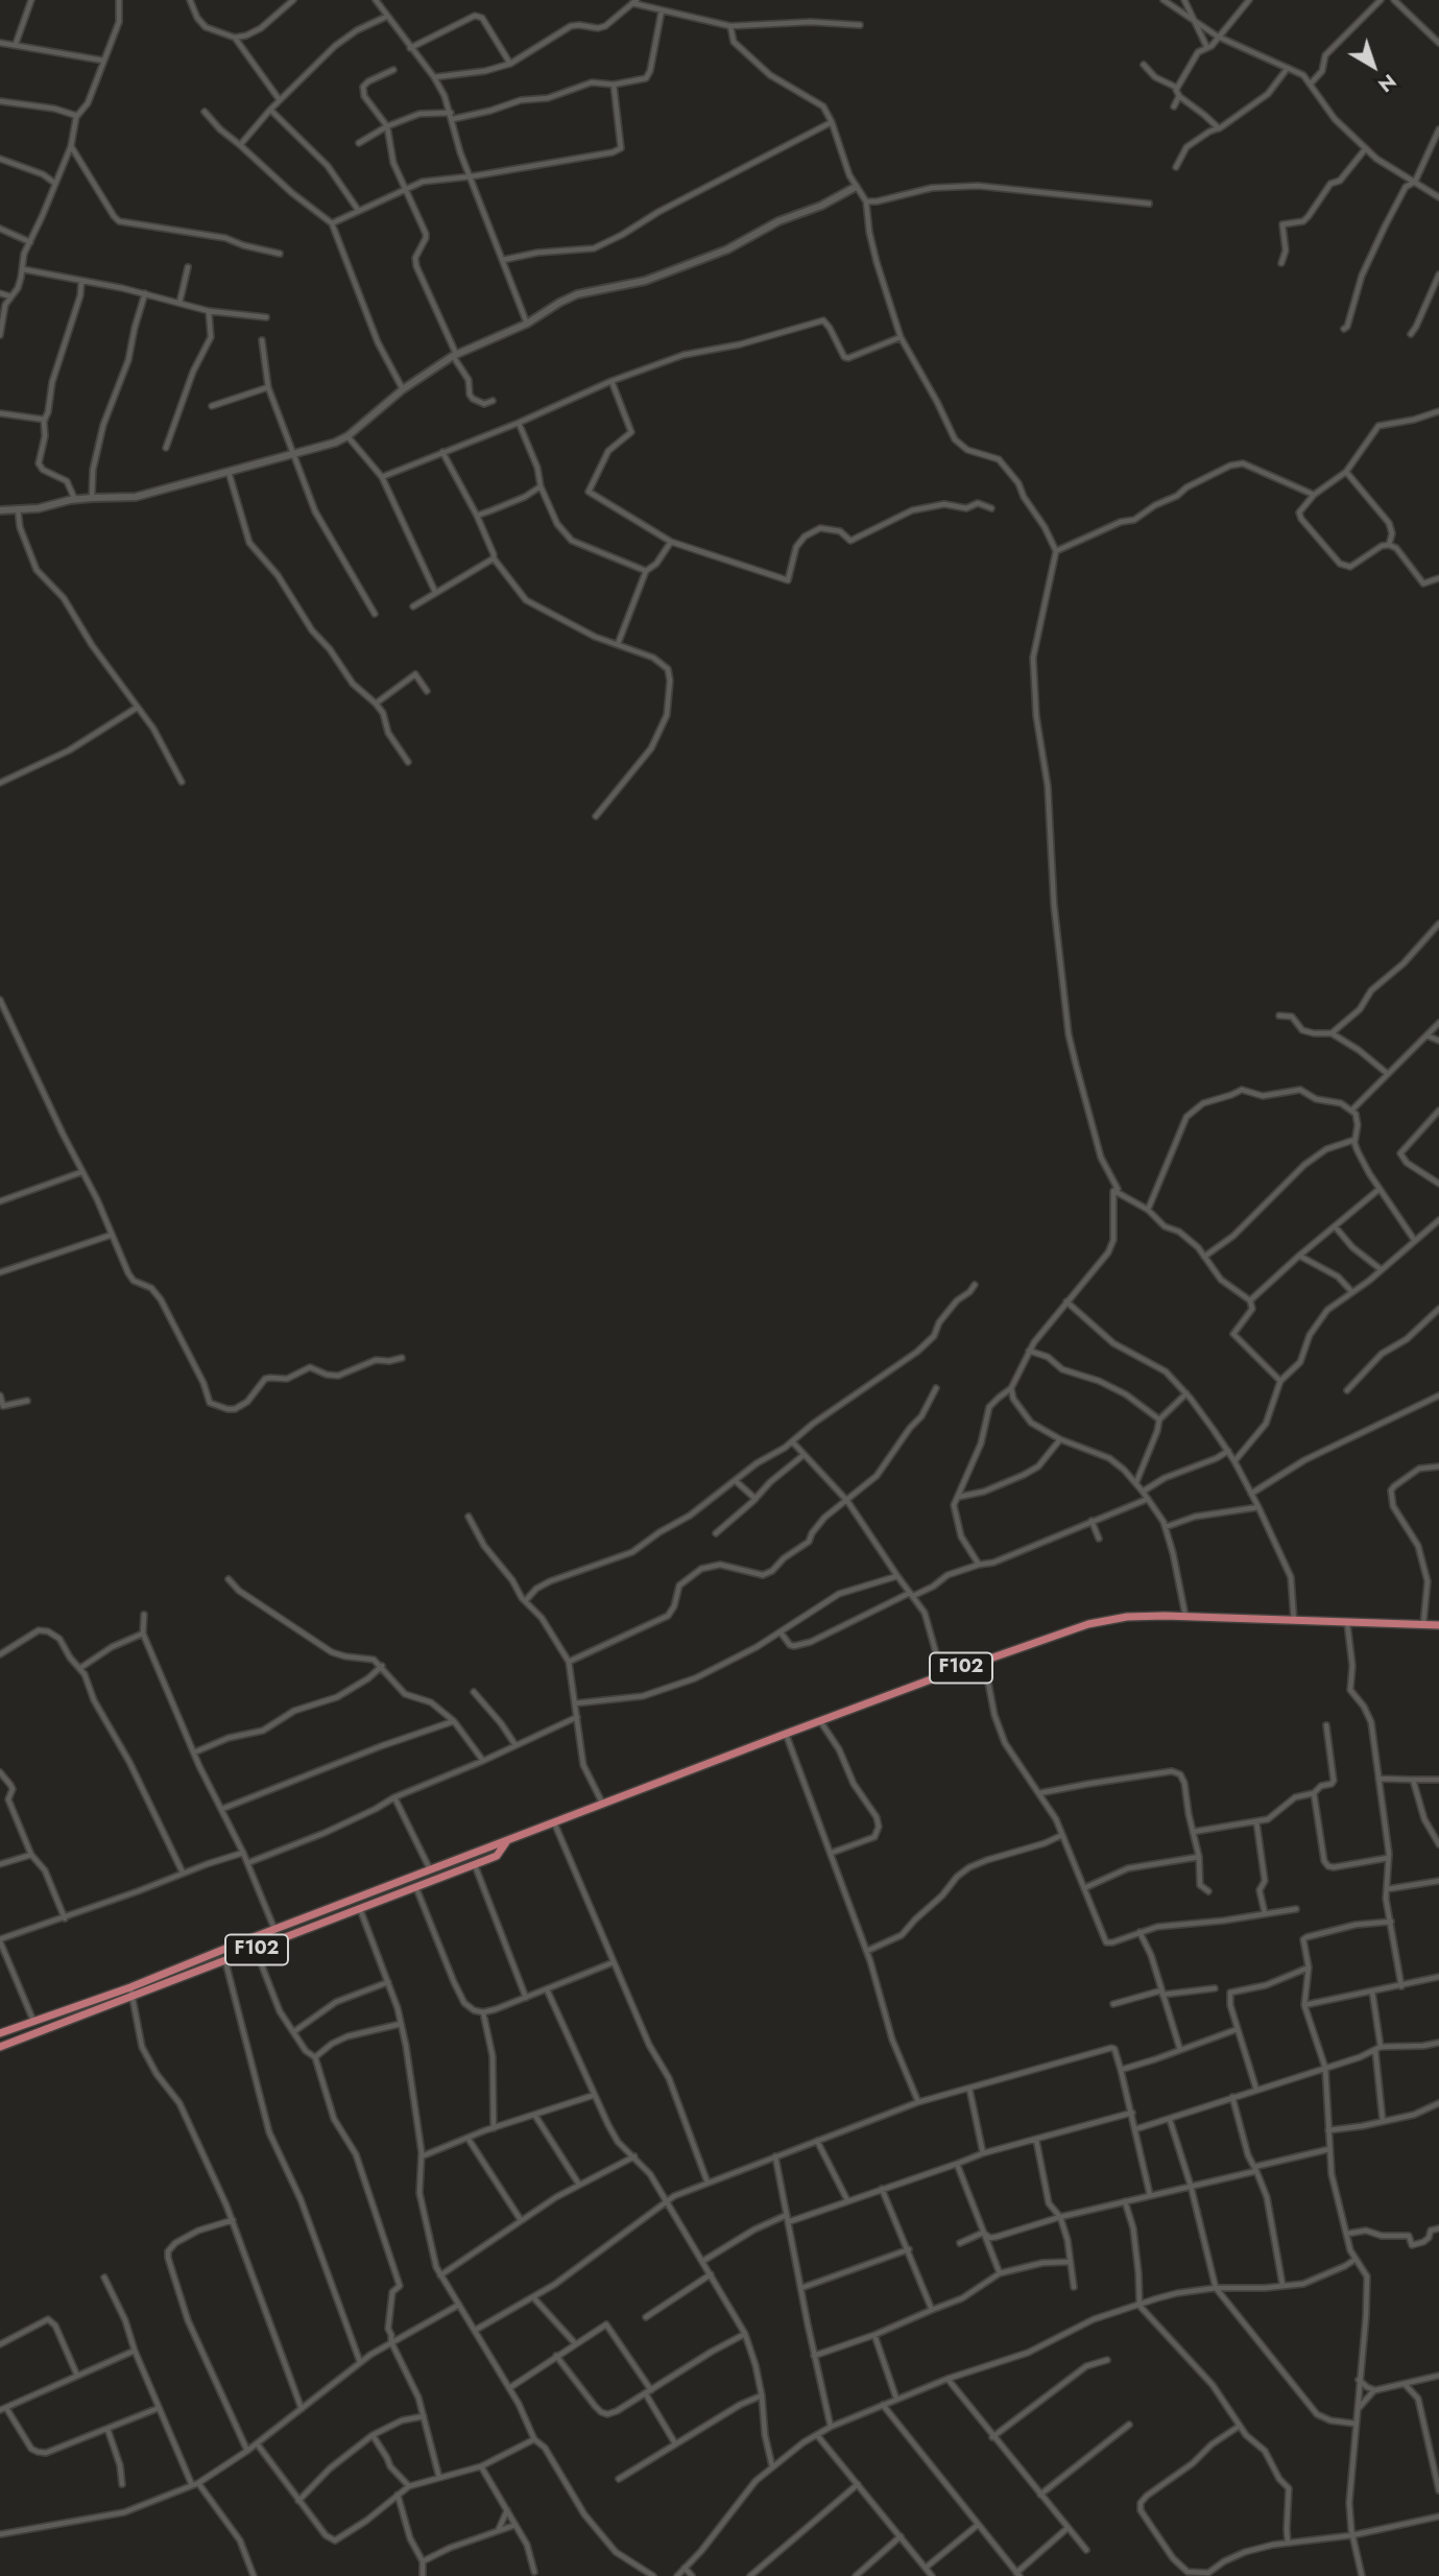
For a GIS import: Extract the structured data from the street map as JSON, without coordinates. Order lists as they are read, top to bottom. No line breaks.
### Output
{"streets":{"main road":["F102"]},"north":"bottom right"}
